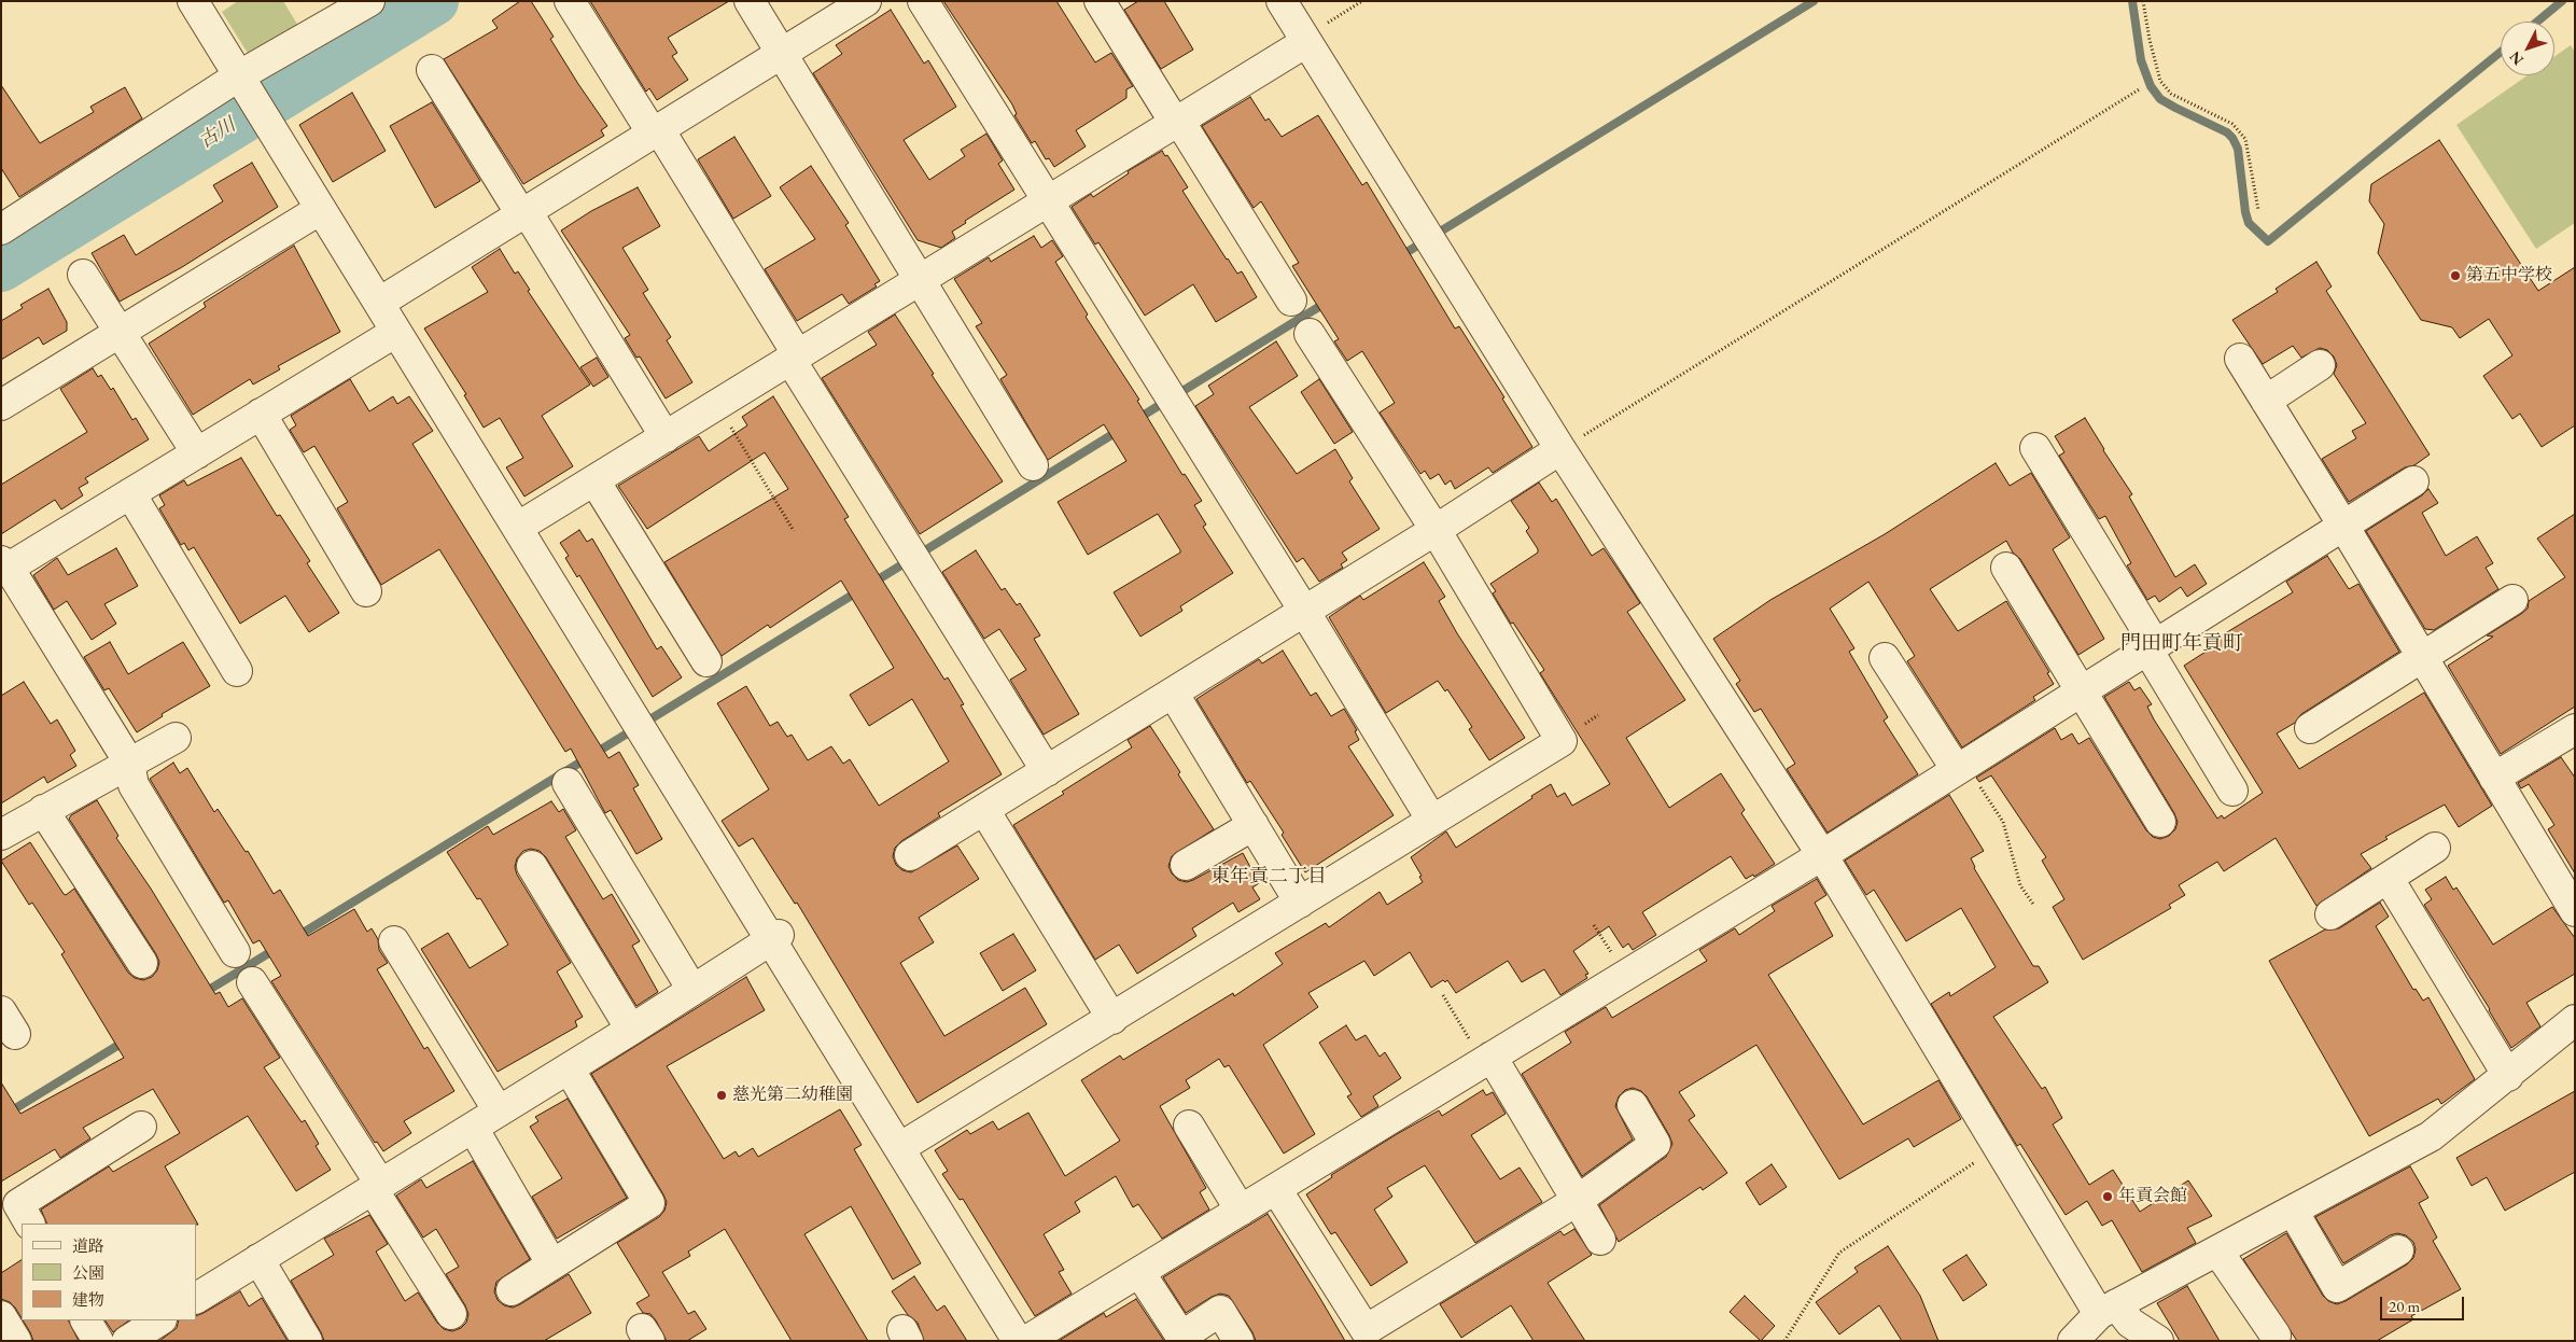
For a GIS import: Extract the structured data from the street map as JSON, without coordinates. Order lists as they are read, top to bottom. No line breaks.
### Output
{"districts":["門田町年貢町","東年貢二丁目"],"water":["古川"],"places":["第五中学校","慈光第二幼稚園","年貢会館"],"legend":["道路","公園","建物"],"scale_bar":"20 m","north":"bottom left"}
